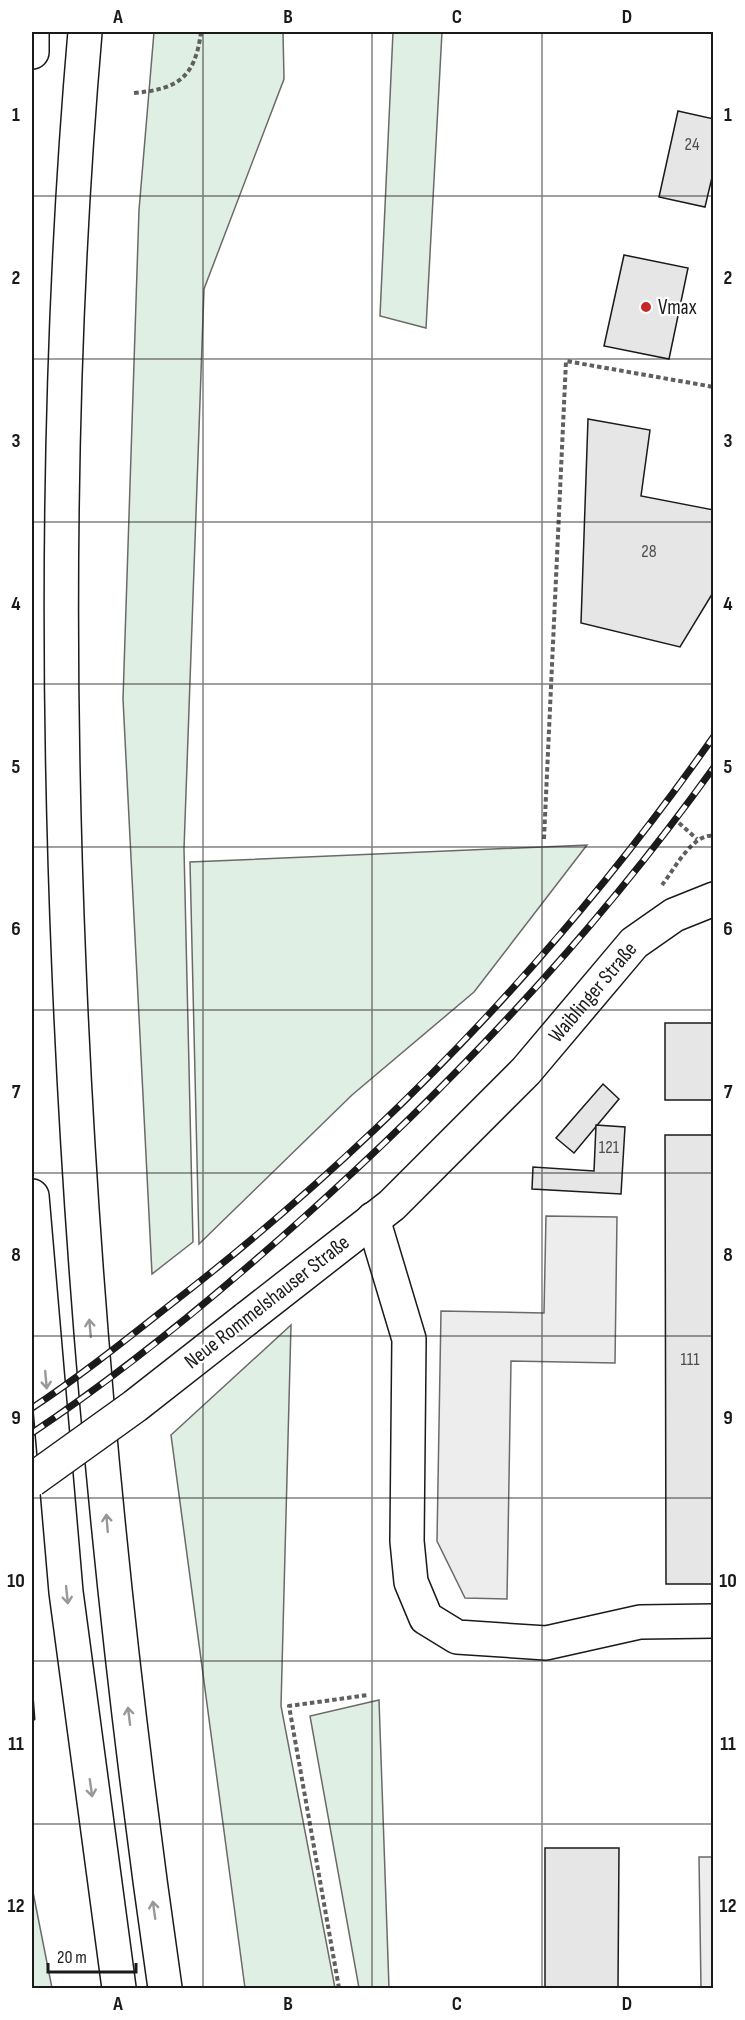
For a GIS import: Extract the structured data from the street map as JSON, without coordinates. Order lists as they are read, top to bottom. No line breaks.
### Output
{"streets":{"main road":["Waiblinger Straße","Neue Rommelshauser Straße"]},"crossings":[["Waiblinger Straße","Neue Rommelshauser Straße"]],"places":["Vmax"],"house_numbers":["24","28","121","111"],"scale_bar":"20 m","grid":{"columns":["A","B","C","D"],"rows":["1","2","3","4","5","6","7","8","9","10","11","12"]}}
